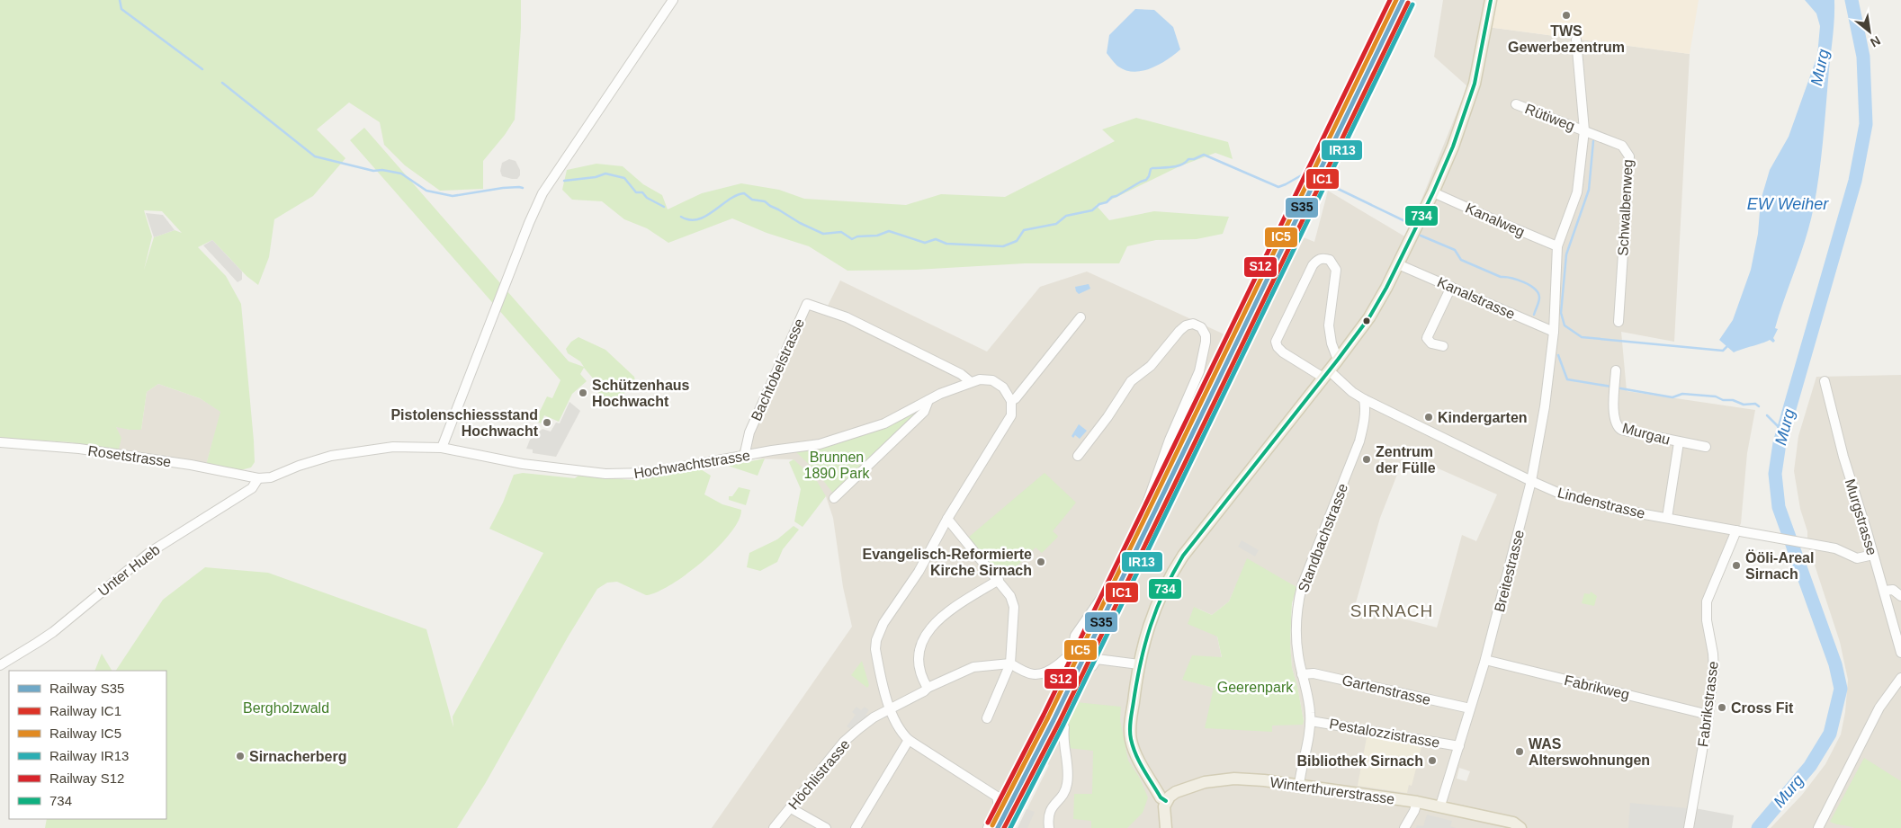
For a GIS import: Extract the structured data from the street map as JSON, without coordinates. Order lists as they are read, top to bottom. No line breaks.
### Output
{"streets":{"main road":["Winterthurerstrasse"],"street":["Rütiweg","Schwalbenweg","Kanalweg","Kanalstrasse","Bachtobelstrasse","Murgau","Rosetstrasse","Hochwachtstrasse","Lindenstrasse","Murgstrasse","Standbachstrasse","Unter Hueb","Breitestrasse","Fabrikweg","Gartenstrasse","Fabrikstrasse","Pestalozzistrasse","Höchlistrasse"]},"crossings":[["Rütiweg","Schwalbenweg"],["Rütiweg","Breitestrasse"],["Schwalbenweg","Breitestrasse"],["Kanalweg","Breitestrasse"],["Kanalstrasse","Breitestrasse"],["Bachtobelstrasse","Hochwachtstrasse"],["Murgau","Lindenstrasse"],["Rosetstrasse","Hochwachtstrasse"],["Rosetstrasse","Unter Hueb"],["Hochwachtstrasse","Unter Hueb"],["Lindenstrasse","Murgstrasse"],["Lindenstrasse","Standbachstrasse"],["Lindenstrasse","Breitestrasse"],["Lindenstrasse","Fabrikstrasse"],["Standbachstrasse","Gartenstrasse"],["Standbachstrasse","Pestalozzistrasse"],["Standbachstrasse","Winterthurerstrasse"],["Breitestrasse","Fabrikweg"],["Breitestrasse","Gartenstrasse"],["Breitestrasse","Pestalozzistrasse"],["Breitestrasse","Winterthurerstrasse"],["Fabrikweg","Fabrikstrasse"]],"districts":["SIRNACH"],"water":["Murg","EW Weiher"],"parks":["Brunnen 1890 Park","Geerenpark","Bergholzwald"],"places":["TWS Gewerbezentrum","Schützenhaus Hochwacht","Kindergarten","Pistolenschiessstand Hochwacht","Zentrum der Fülle","Evangelisch-Reformierte Kirche Sirnach","Ööli-Areal Sirnach","Cross Fit","WAS Alterswohnungen","Sirnacherberg","Bibliothek Sirnach"],"lines":["rail line S35","rail line IC5","rail line S12","transit line 734","rail line IC1","rail line IR13"],"legend":["Railway S35","Railway IC1","Railway IC5","Railway IR13","Railway S12","734"],"north":"bottom right"}
